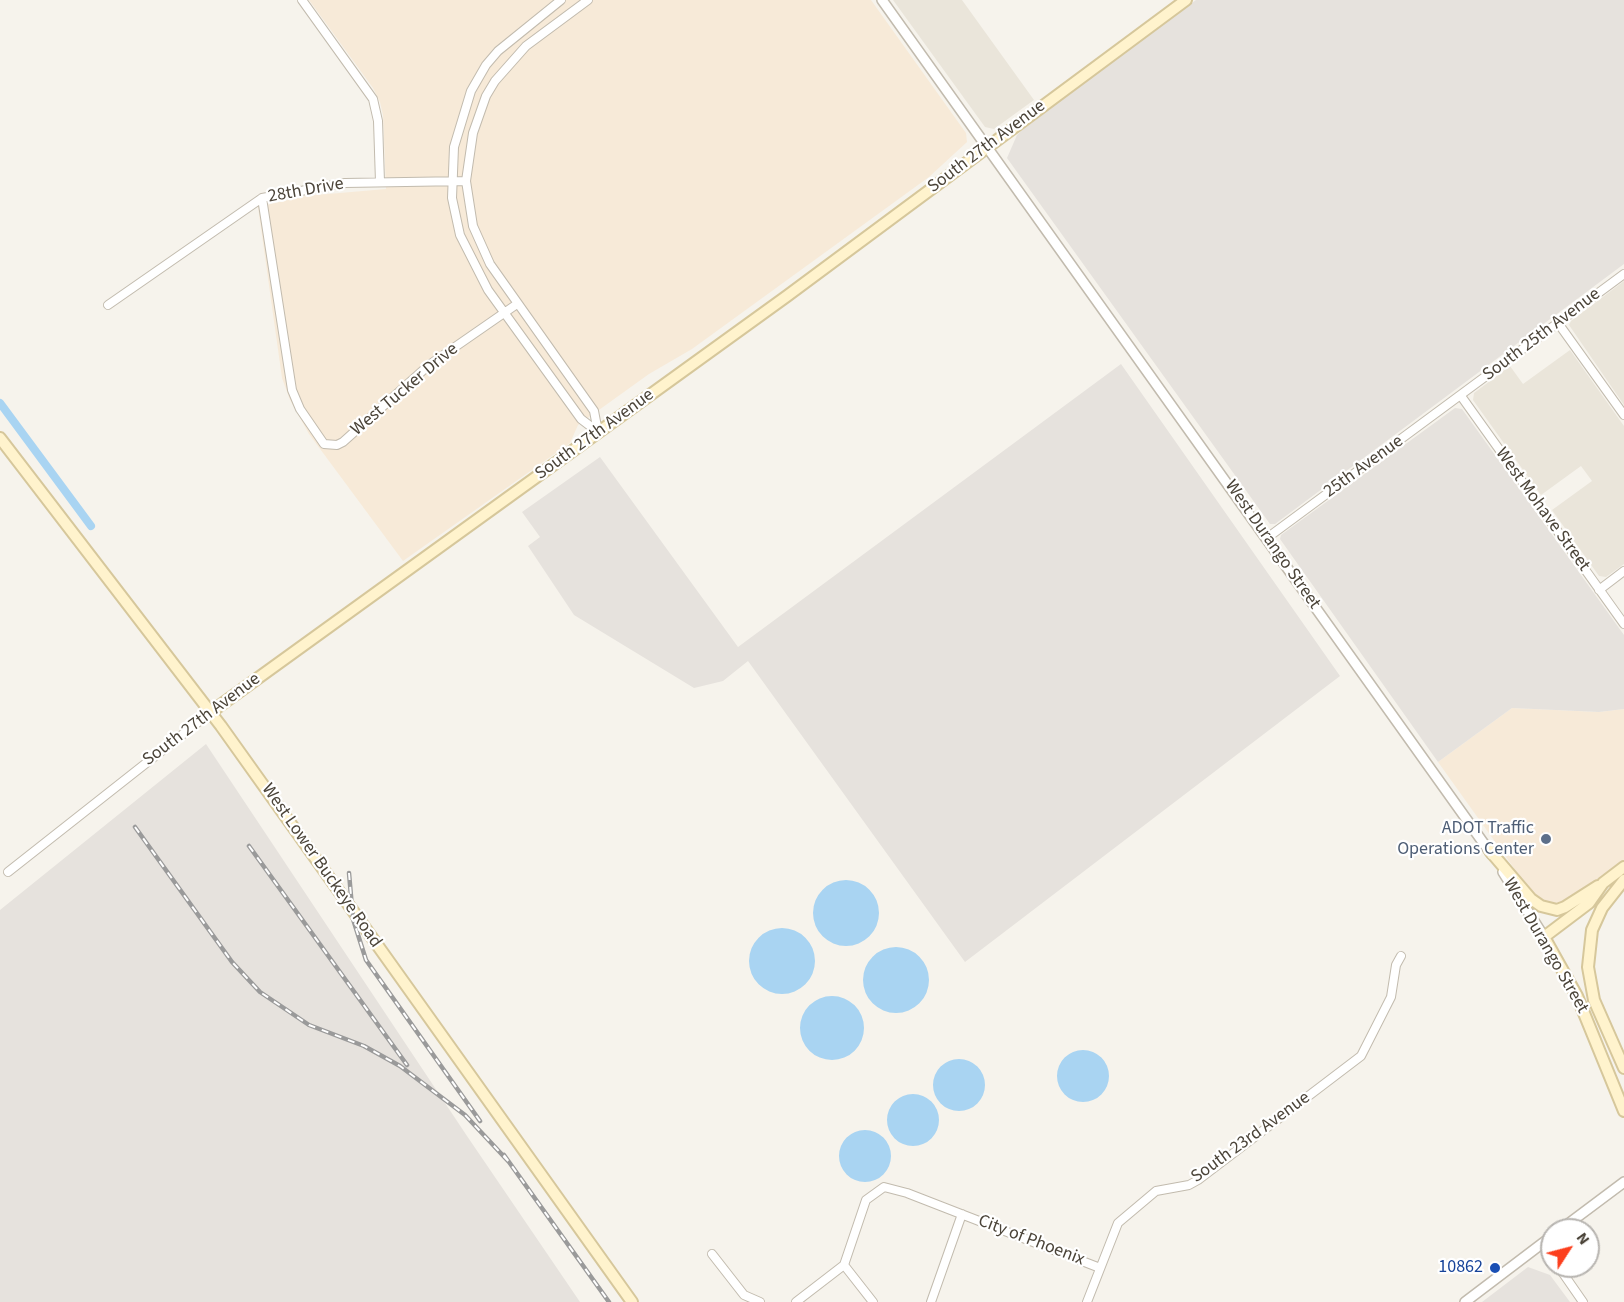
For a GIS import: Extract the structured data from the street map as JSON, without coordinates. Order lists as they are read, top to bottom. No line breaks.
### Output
{"streets":{"main road":["South 27th Avenue","West Durango Street","West Lower Buckeye Road"],"street":["28th Drive","South 25th Avenue","West Tucker Drive","25th Avenue","West Mohave Street","South 23rd Avenue","City of Phoenix"]},"crossings":[["South 27th Avenue","West Durango Street"],["South 27th Avenue","West Lower Buckeye Road"],["28th Drive","West Tucker Drive"],["South 25th Avenue","25th Avenue"],["South 25th Avenue","West Mohave Street"],["25th Avenue","West Mohave Street"],["25th Avenue","West Durango Street"],["South 23rd Avenue","City of Phoenix"]],"places":["ADOT Traffic Operations Center","10862"],"north":"top right"}
